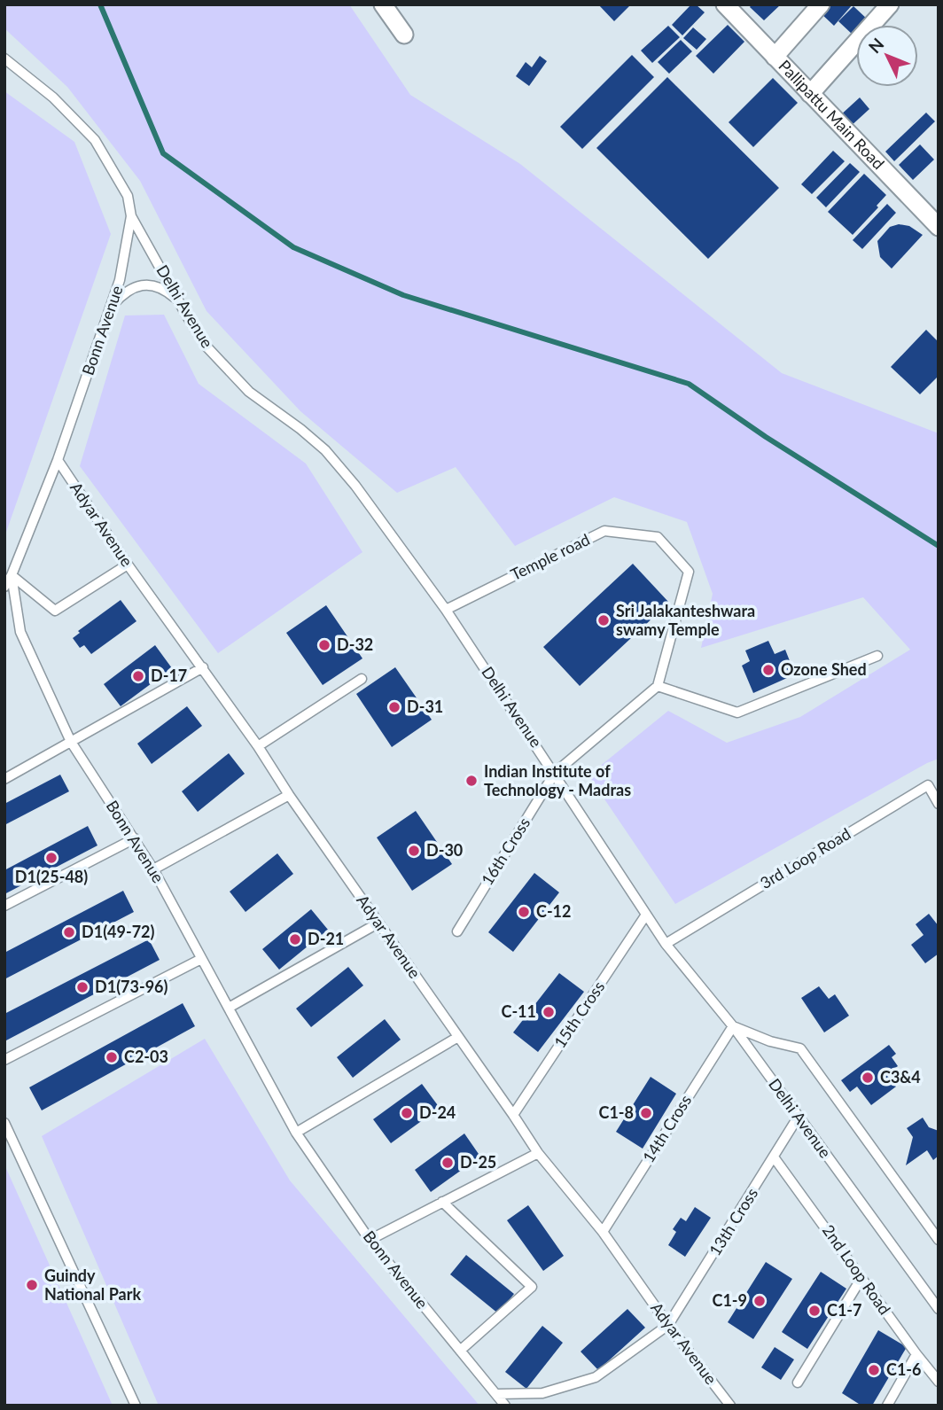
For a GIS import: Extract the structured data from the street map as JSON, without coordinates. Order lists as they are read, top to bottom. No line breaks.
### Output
{"streets":{"street":["Pallipattu Main Road"],"lane":["Delhi Avenue","Bonn Avenue","Adyar Avenue","Temple road","16th Cross","3rd Loop Road","15th Cross","14th Cross","13th Cross","2nd Loop Road"]},"crossings":[["Delhi Avenue","Bonn Avenue"],["Delhi Avenue","Temple road"],["Delhi Avenue","16th Cross"],["Delhi Avenue","3rd Loop Road"],["Delhi Avenue","15th Cross"],["Delhi Avenue","14th Cross"],["Delhi Avenue","13th Cross"],["Bonn Avenue","Adyar Avenue"],["Adyar Avenue","15th Cross"],["Adyar Avenue","14th Cross"],["Adyar Avenue","13th Cross"],["13th Cross","2nd Loop Road"]],"places":["Sri Jalakanteshwara swamy Temple","D-32","Ozone Shed","D-17","D-31","Indian Institute of Technology - Madras","D-30","D1(25-48)","C-12","D1(49-72)","D-21","D1(73-96)","C-11","C2-03","C3&4","D-24","C1-8","D-25","Guindy National Park","C1-9","C1-7","C1-6"],"north":"top left"}
